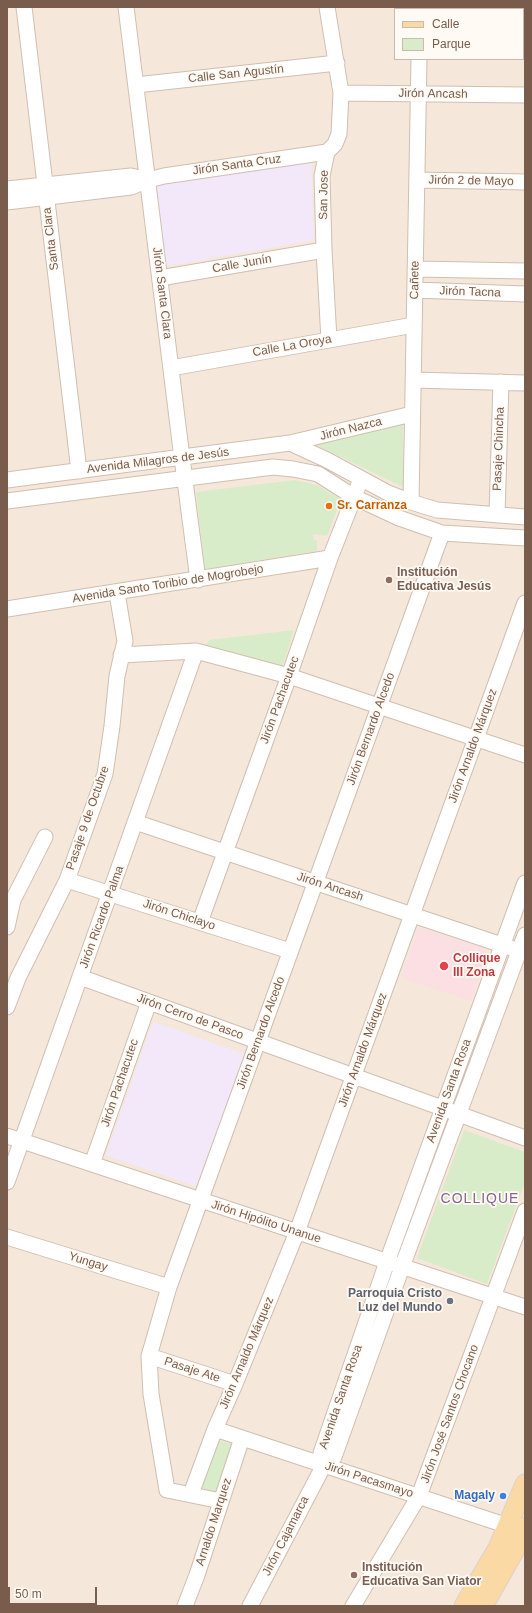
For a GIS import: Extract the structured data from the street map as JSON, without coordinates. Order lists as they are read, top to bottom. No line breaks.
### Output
{"streets":{"street":["Calle San Agustín","Jirón Ancash","Jirón Santa Cruz","Jirón 2 de Mayo","San Jose","Santa Clara","Calle Junín","Cañete","Jirón Tacna","Jirón Santa Clara","Calle La Oroya","Jirón Nazca","Pasaje Chincha","Avenida Milagros de Jesús","Avenida Santo Toribio de Mogrobejo","Jirón Pachacutec","Jirón Bernardo Alcedo","Jirón Arnaldo Márquez","Pasaje 9 de Octubre","Jirón Chiclayo","Jirón Ricardo Palma","Jirón Cerro de Pasco","Avenida Santa Rosa","Jirón Hipólito Unanue","Yungay","Pasaje Ate","Jirón José Santos Chocano","Jirón Pacasmayo","Arnaldo Marquez","Jirón Cajamarca"]},"crossings":[["Calle San Agustín","San Jose"],["Calle San Agustín","Jirón Santa Clara"],["Jirón Ancash","San Jose"],["Jirón Ancash","Cañete"],["Jirón Ancash","Jirón Pachacutec"],["Jirón Ancash","Jirón Bernardo Alcedo"],["Jirón Ancash","Jirón Arnaldo Márquez"],["Jirón Ancash","Jirón Ricardo Palma"],["Jirón Ancash","Avenida Santa Rosa"],["Jirón Santa Cruz","San Jose"],["Jirón Santa Cruz","Santa Clara"],["Jirón Santa Cruz","Jirón Santa Clara"],["Jirón 2 de Mayo","Cañete"],["San Jose","Calle Junín"],["San Jose","Calle La Oroya"],["Santa Clara","Avenida Milagros de Jesús"],["Calle Junín","Jirón Santa Clara"],["Cañete","Jirón Tacna"],["Cañete","Calle La Oroya"],["Cañete","Jirón Nazca"],["Cañete","Avenida Milagros de Jesús"],["Jirón Santa Clara","Calle La Oroya"],["Jirón Santa Clara","Avenida Milagros de Jesús"],["Jirón Santa Clara","Avenida Santo Toribio de Mogrobejo"],["Jirón Nazca","Avenida Milagros de Jesús"],["Pasaje Chincha","Avenida Milagros de Jesús"],["Avenida Milagros de Jesús","Jirón Pachacutec"],["Avenida Milagros de Jesús","Jirón Bernardo Alcedo"],["Avenida Santo Toribio de Mogrobejo","Jirón Pachacutec"],["Avenida Santo Toribio de Mogrobejo","Pasaje 9 de Octubre"],["Jirón Pachacutec","Jirón Chiclayo"],["Jirón Pachacutec","Jirón Cerro de Pasco"],["Jirón Pachacutec","Jirón Hipólito Unanue"],["Jirón Bernardo Alcedo","Jirón Arnaldo Márquez"],["Jirón Bernardo Alcedo","Jirón Chiclayo"],["Jirón Bernardo Alcedo","Jirón Cerro de Pasco"],["Jirón Bernardo Alcedo","Jirón Hipólito Unanue"],["Jirón Bernardo Alcedo","Yungay"],["Jirón Bernardo Alcedo","Pasaje Ate"],["Jirón Bernardo Alcedo","Arnaldo Marquez"],["Jirón Arnaldo Márquez","Jirón Cerro de Pasco"],["Jirón Arnaldo Márquez","Jirón Hipólito Unanue"],["Jirón Arnaldo Márquez","Pasaje Ate"],["Jirón Arnaldo Márquez","Jirón Pacasmayo"],["Pasaje 9 de Octubre","Jirón Chiclayo"],["Jirón Chiclayo","Jirón Ricardo Palma"],["Jirón Ricardo Palma","Jirón Cerro de Pasco"],["Jirón Ricardo Palma","Jirón Hipólito Unanue"],["Jirón Cerro de Pasco","Avenida Santa Rosa"],["Avenida Santa Rosa","Jirón Hipólito Unanue"],["Avenida Santa Rosa","Jirón Pacasmayo"],["Avenida Santa Rosa","Jirón Cajamarca"],["Jirón Hipólito Unanue","Jirón José Santos Chocano"],["Jirón José Santos Chocano","Jirón Pacasmayo"],["Jirón Pacasmayo","Arnaldo Marquez"],["Jirón Pacasmayo","Jirón Cajamarca"]],"districts":["COLLIQUE"],"places":["Sr. Carranza","Institución Educativa Jesús","Collique III Zona","Parroquia Cristo Luz del Mundo","Magaly","Institución Educativa San Viator"],"legend":["Calle","Parque"],"scale_bar":"50 m"}
